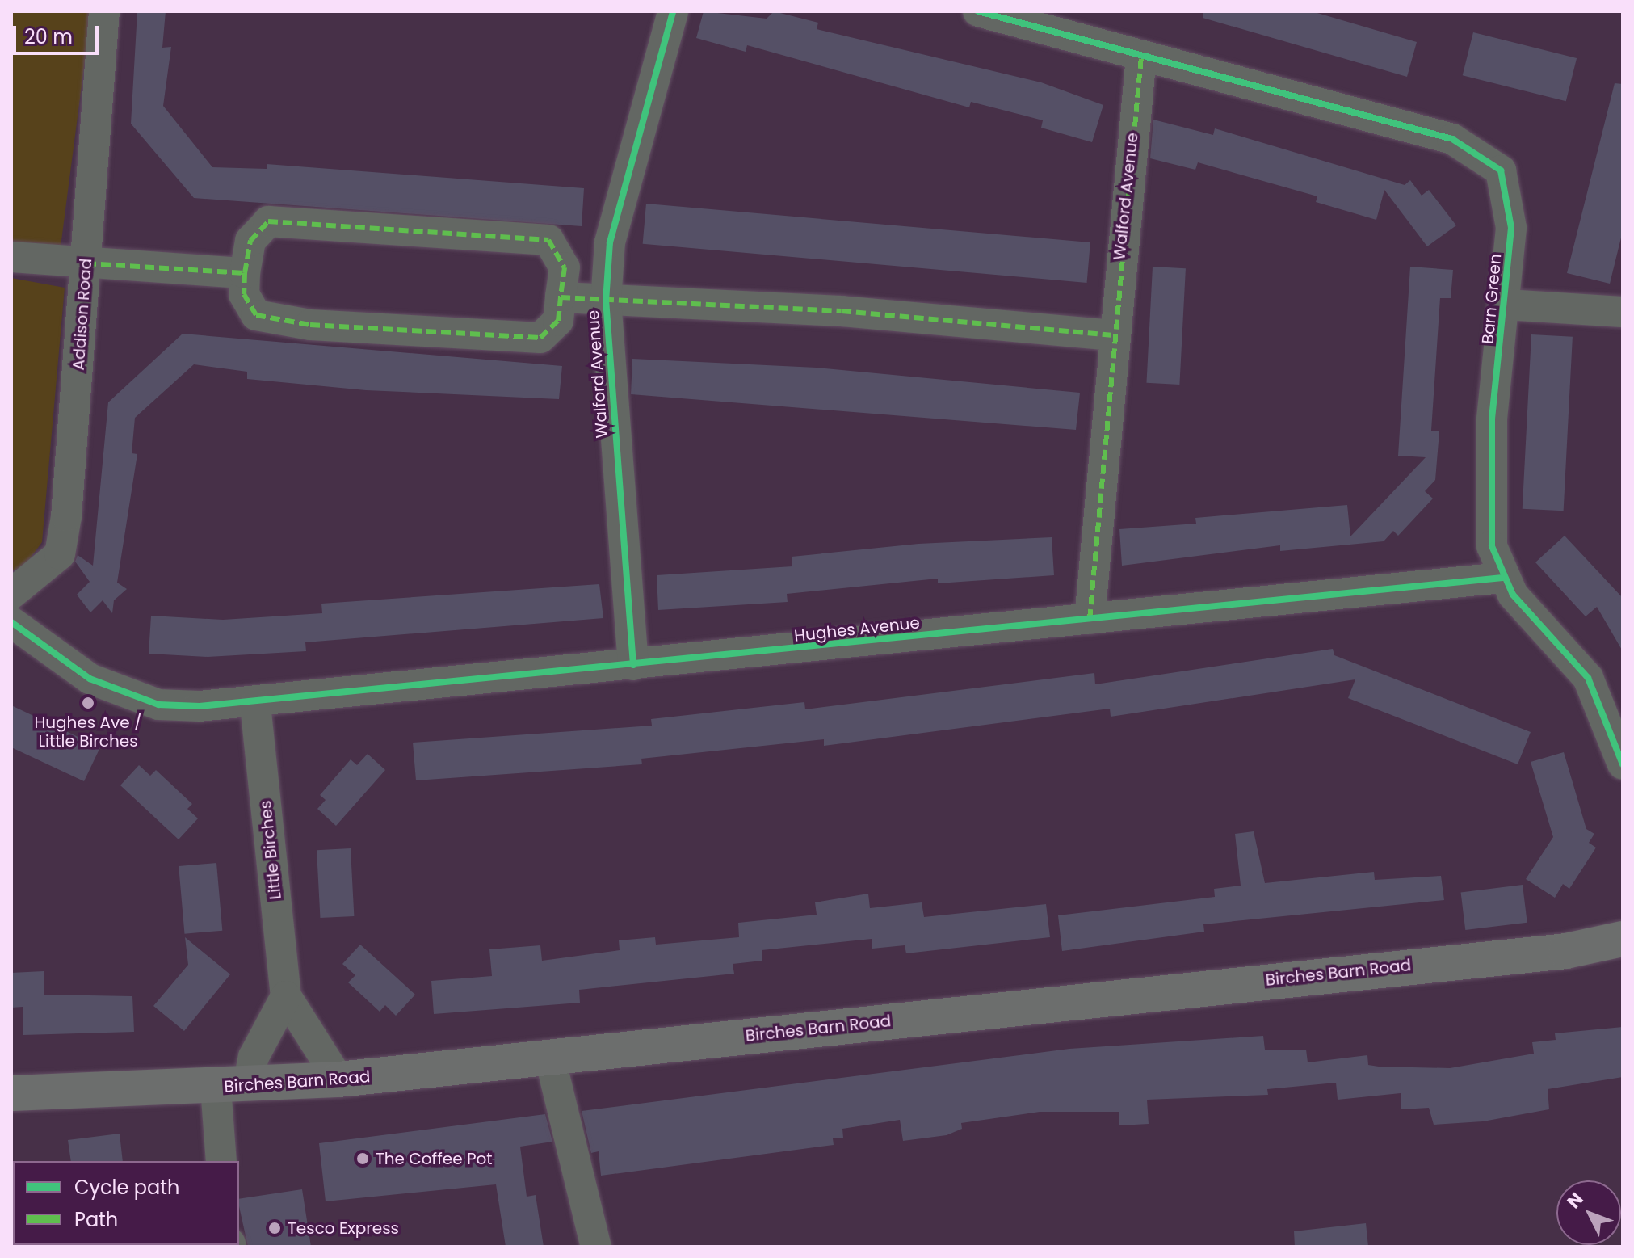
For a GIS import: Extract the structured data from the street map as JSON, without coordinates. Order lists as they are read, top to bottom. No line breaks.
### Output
{"streets":{"main road":["Birches Barn Road"],"street":["Walford Avenue","Barn Green","Addison Road","Hughes Avenue","Little Birches"]},"crossings":[["Walford Avenue","Barn Green"],["Walford Avenue","Hughes Avenue"],["Barn Green","Hughes Avenue"],["Hughes Avenue","Little Birches"],["Little Birches","Birches Barn Road"]],"places":["Hughes Ave / Little Birches","The Coffee Pot","Tesco Express"],"legend":["Cycle path","Path"],"scale_bar":"20 m","north":"top left"}
